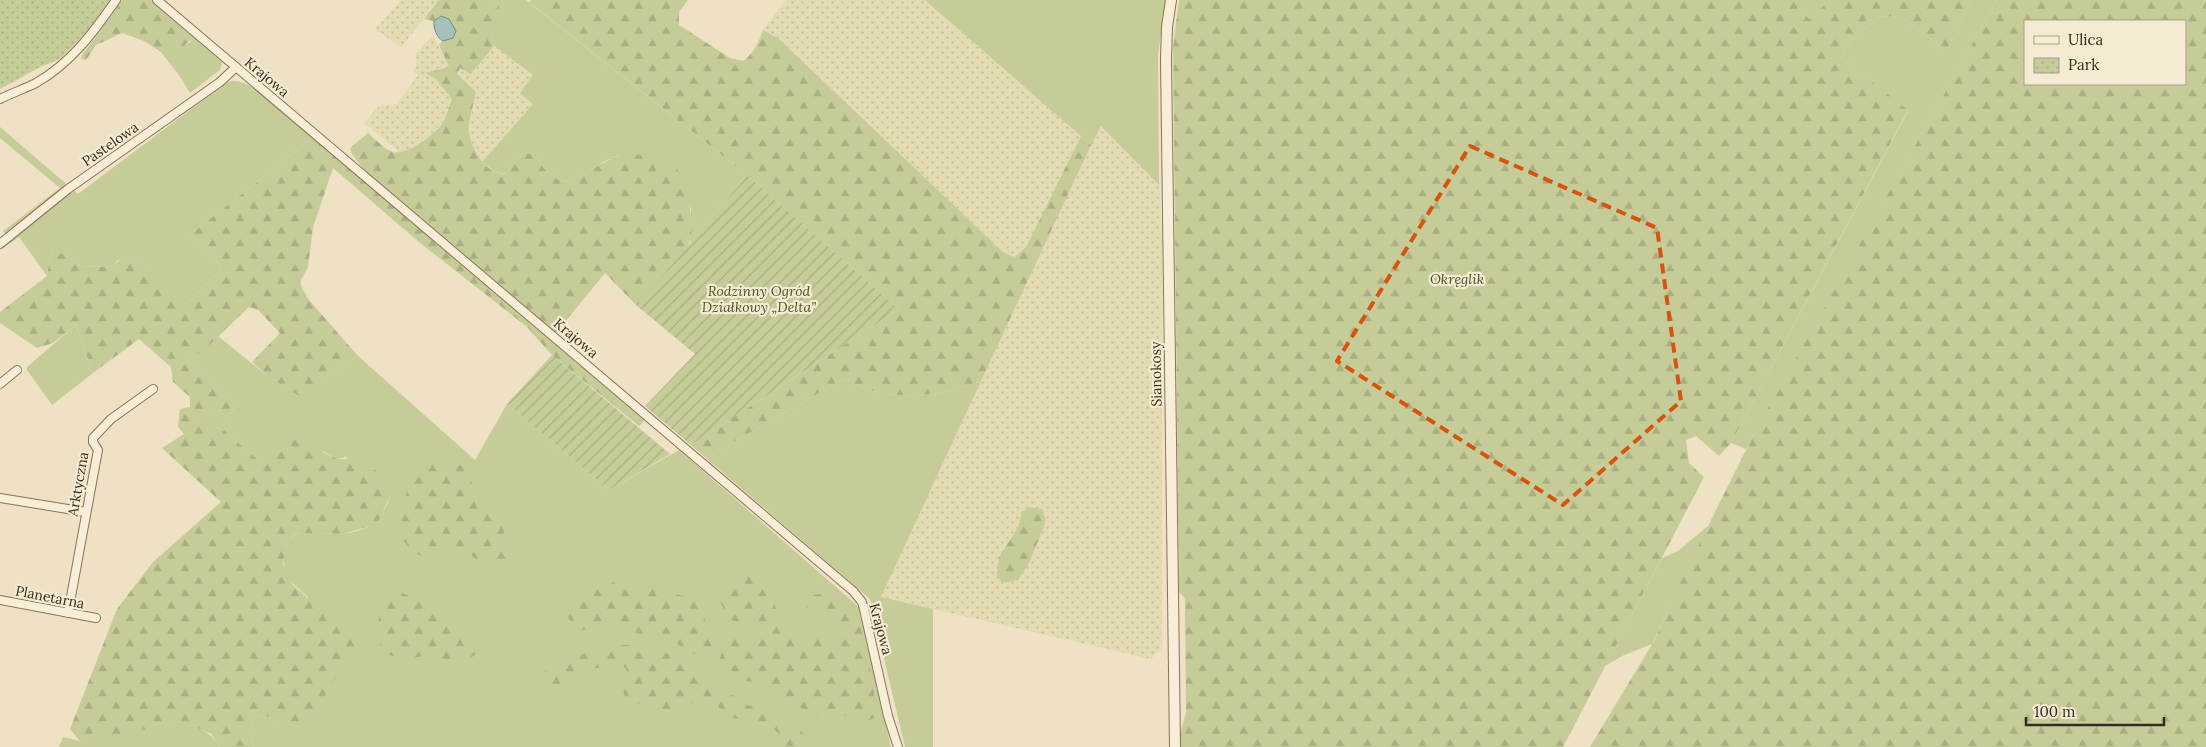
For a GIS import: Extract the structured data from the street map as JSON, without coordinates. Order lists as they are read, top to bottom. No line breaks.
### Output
{"streets":{"street":["Krajowa","Pastelowa","Sianokosy","Arktyczna","Planetarna"]},"crossings":[["Krajowa","Pastelowa"],["Arktyczna","Planetarna"]],"parks":["Okręglik","Rodzinny Ogród Działkowy „Delta”"],"legend":["Ulica","Park"],"scale_bar":"100 m"}
